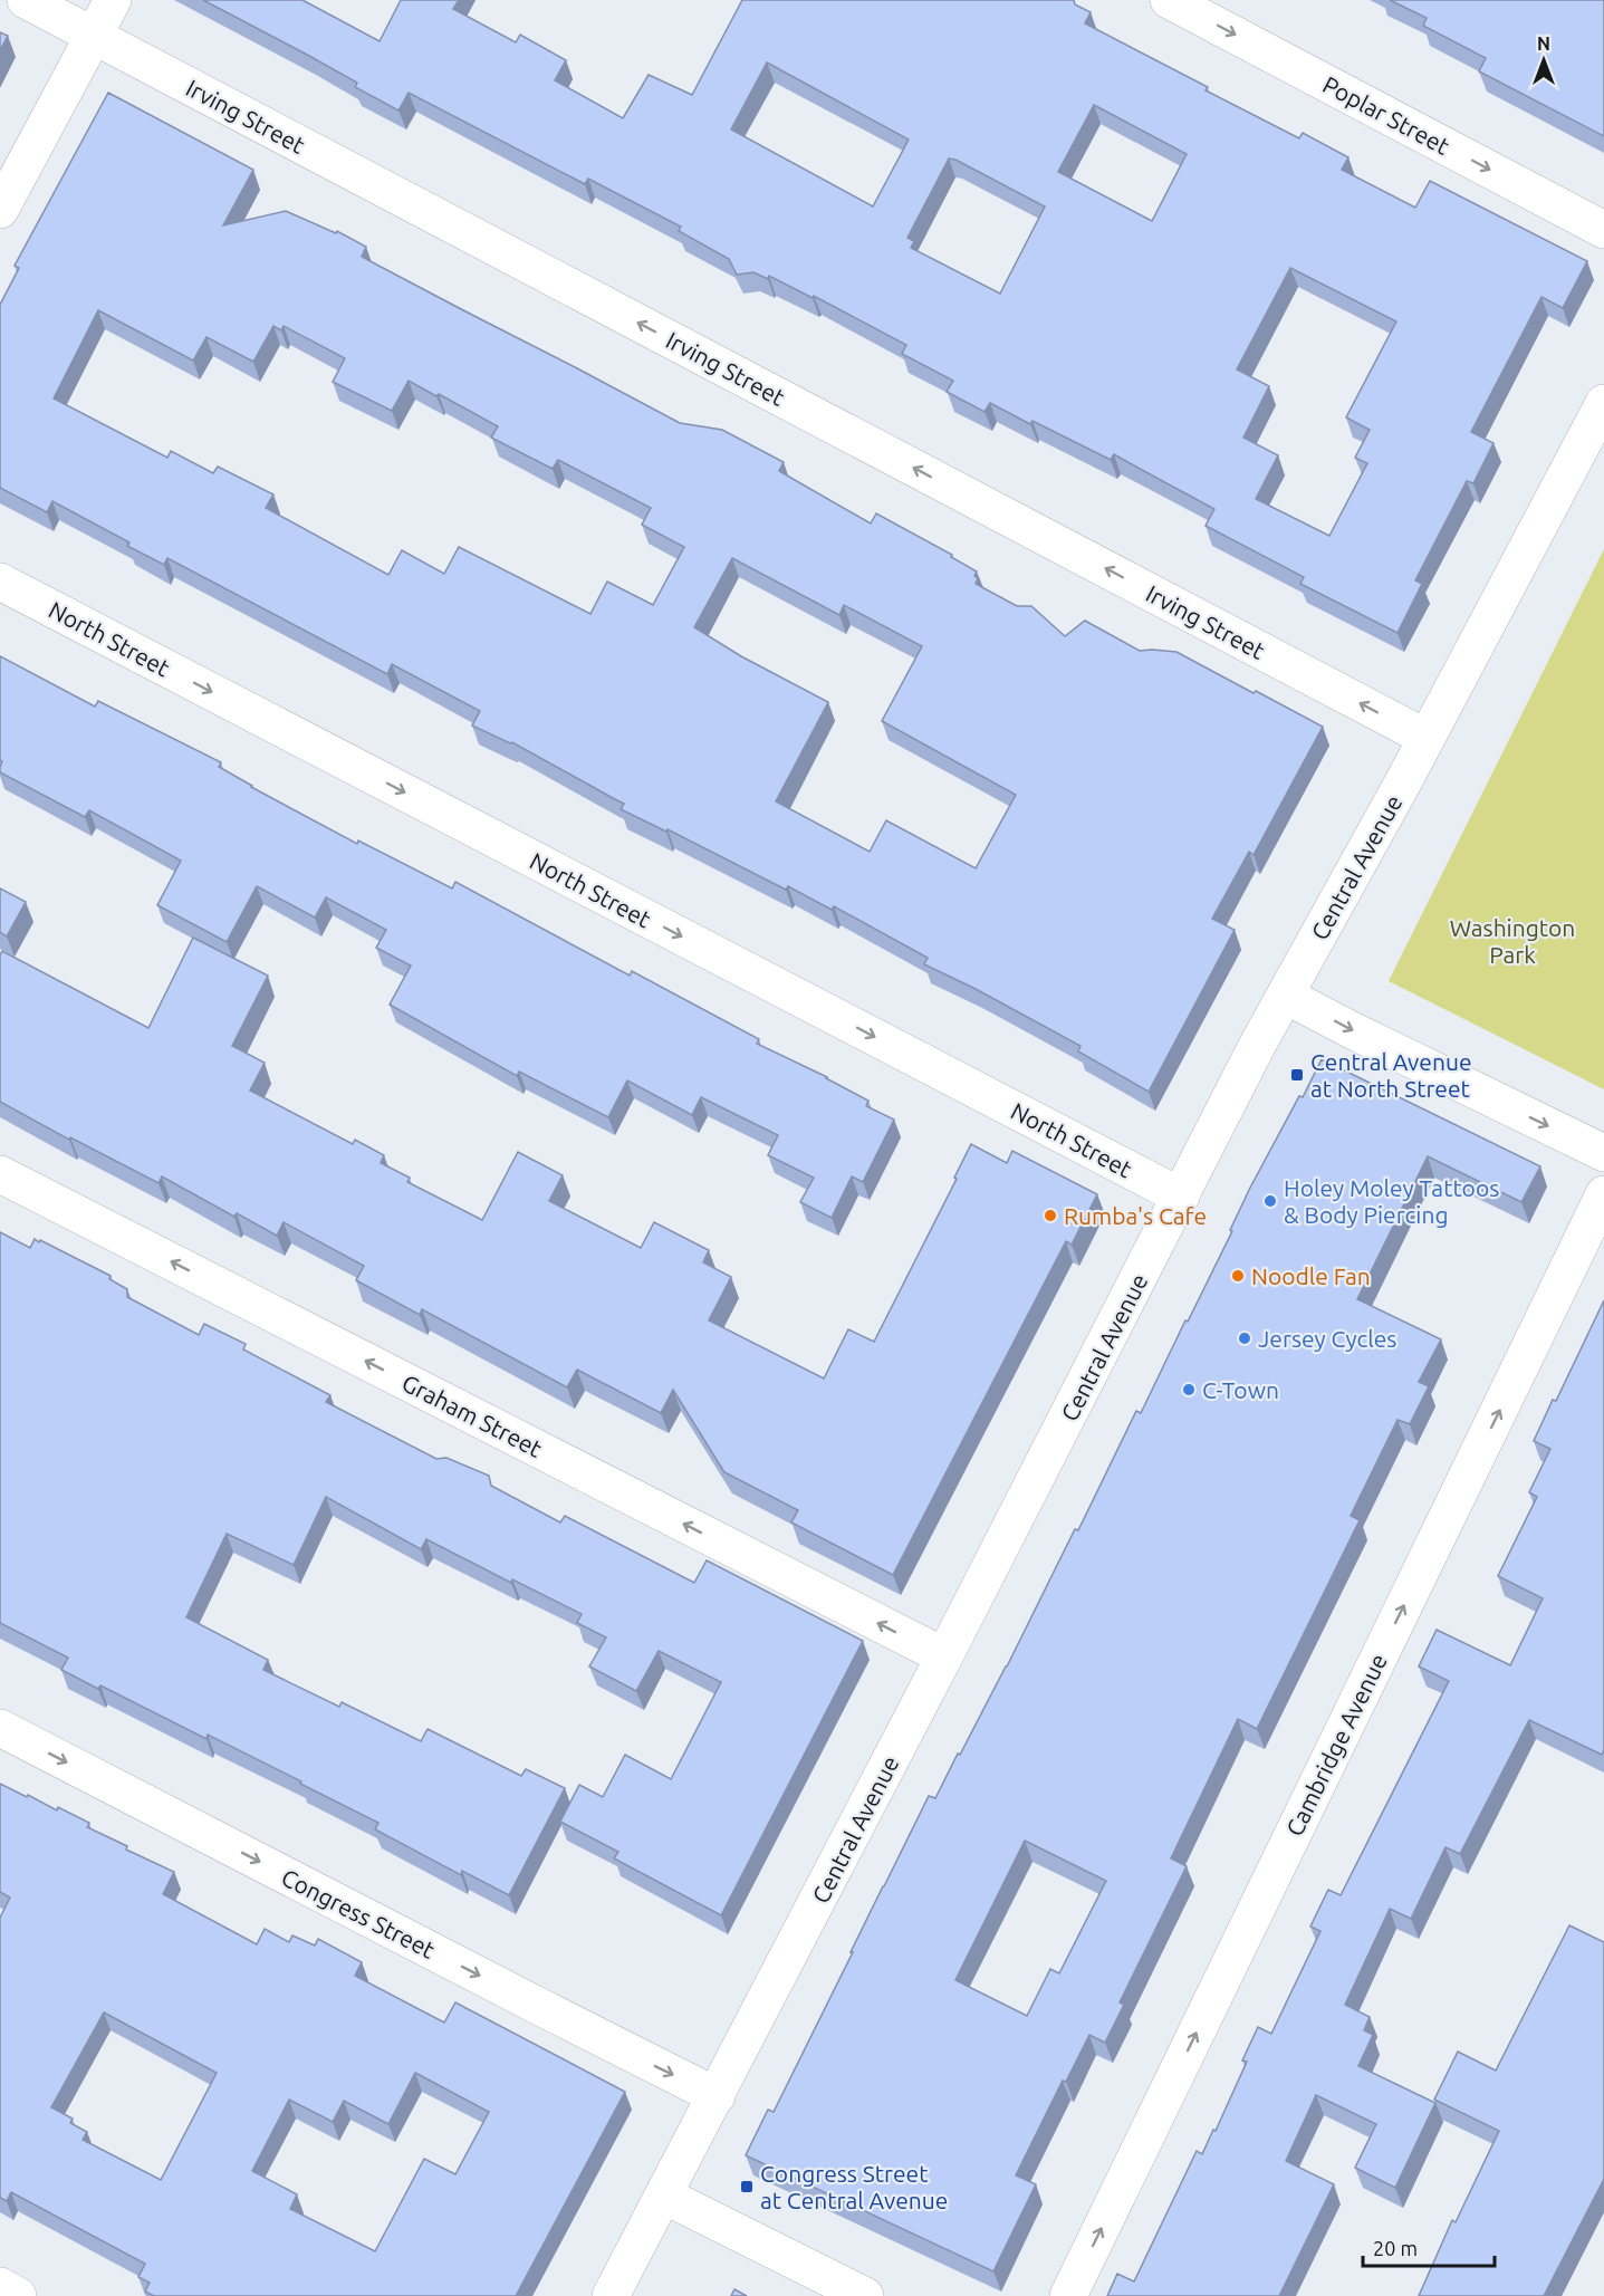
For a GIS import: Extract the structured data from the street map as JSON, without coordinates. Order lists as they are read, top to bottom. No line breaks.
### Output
{"streets":{"street":["Poplar Street","Irving Street","North Street","Central Avenue","Graham Street","Cambridge Avenue","Congress Street"]},"crossings":[["Irving Street","Central Avenue"],["North Street","Central Avenue"],["Central Avenue","Graham Street"],["Central Avenue","Congress Street"]],"one_way":["Poplar Street","Irving Street","North Street","Graham Street","Cambridge Avenue","Congress Street"],"parks":["Washington Park"],"places":{"transit":["Central Avenue at North Street","Congress Street at Central Avenue"],"other":["Holey Moley Tattoos & Body Piercing","Rumba's Cafe","Noodle Fan","Jersey Cycles","C-Town"]},"scale_bar":"20 m","north":"top"}
